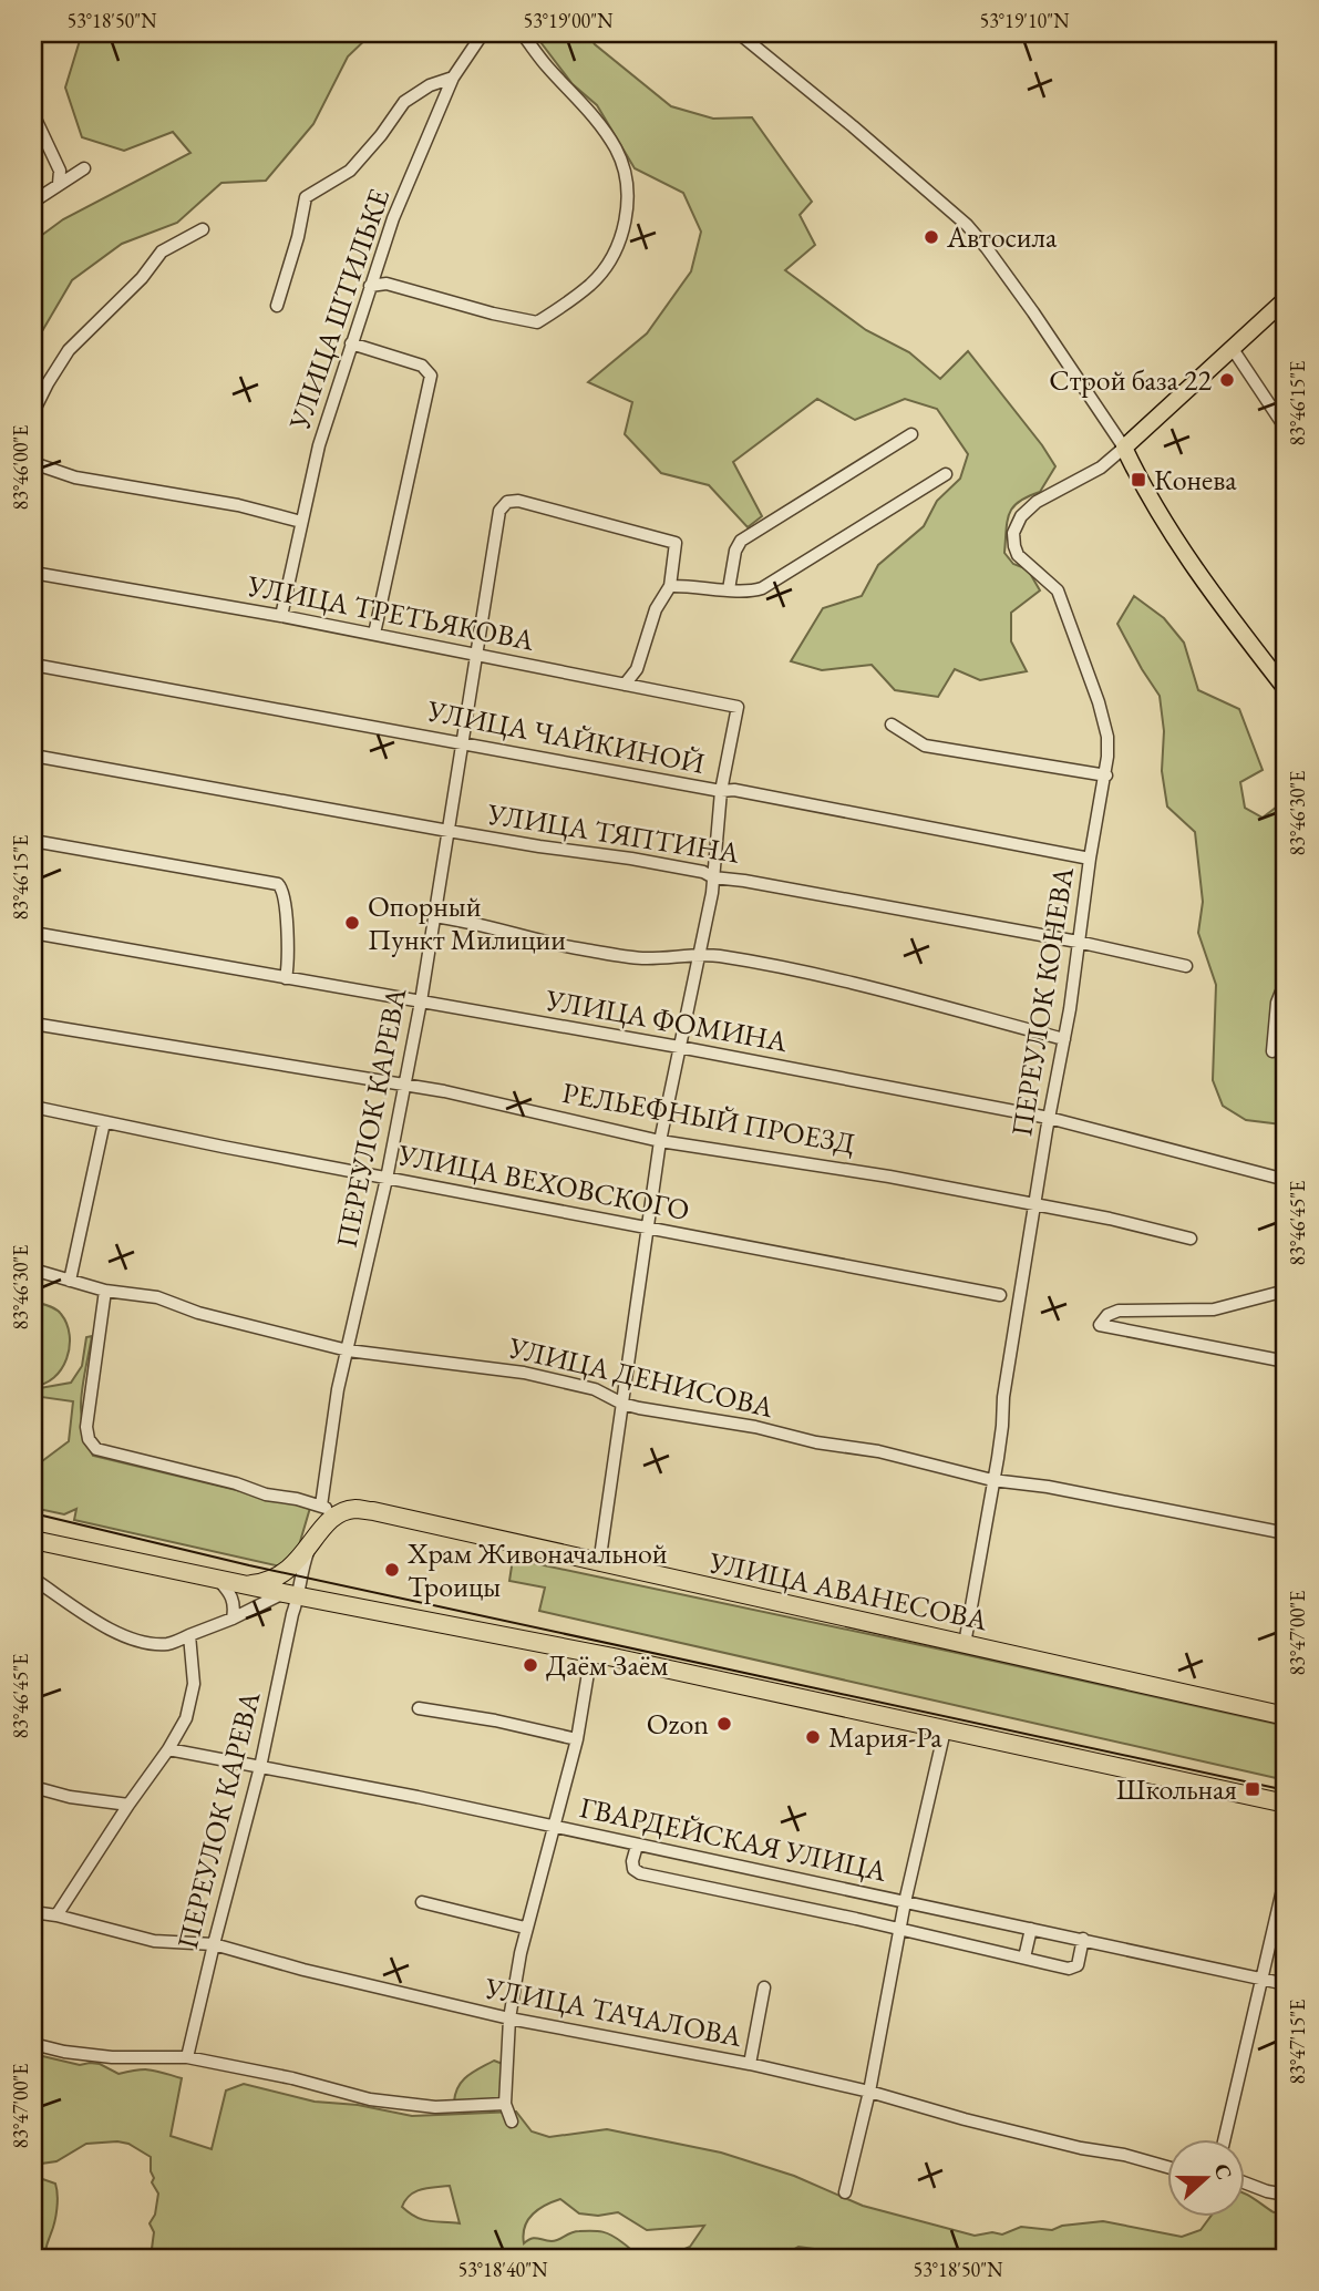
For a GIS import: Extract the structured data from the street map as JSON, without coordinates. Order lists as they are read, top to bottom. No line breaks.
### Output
{"streets":{"highway":["УЛИЦА АВАНЕСОВА"],"street":["УЛИЦА ШТИЛЬКЕ","УЛИЦА ТРЕТЬЯКОВА","УЛИЦА ЧАЙКИНОЙ","УЛИЦА ТЯПТИНА","ПЕРЕУЛОК КОНЕВА","УЛИЦА ФОМИНА","ПЕРЕУЛОК КАРЕВА","РЕЛЬЕФНЫЙ ПРОЕЗД","УЛИЦА ВЕХОВСКОГО","УЛИЦА ДЕНИСОВА","ГВАРДЕЙСКАЯ УЛИЦА","УЛИЦА ТАЧАЛОВА"]},"crossings":[["УЛИЦА ШТИЛЬКЕ","УЛИЦА ТРЕТЬЯКОВА"],["УЛИЦА ТРЕТЬЯКОВА","УЛИЦА ЧАЙКИНОЙ"],["УЛИЦА ТРЕТЬЯКОВА","ПЕРЕУЛОК КАРЕВА"],["УЛИЦА ЧАЙКИНОЙ","ПЕРЕУЛОК КОНЕВА"],["УЛИЦА ЧАЙКИНОЙ","ПЕРЕУЛОК КАРЕВА"],["УЛИЦА ТЯПТИНА","ПЕРЕУЛОК КОНЕВА"],["УЛИЦА ТЯПТИНА","ПЕРЕУЛОК КАРЕВА"],["ПЕРЕУЛОК КОНЕВА","УЛИЦА ФОМИНА"],["ПЕРЕУЛОК КОНЕВА","РЕЛЬЕФНЫЙ ПРОЕЗД"],["ПЕРЕУЛОК КОНЕВА","УЛИЦА ДЕНИСОВА"],["ПЕРЕУЛОК КОНЕВА","УЛИЦА АВАНЕСОВА"],["УЛИЦА ФОМИНА","ПЕРЕУЛОК КАРЕВА"],["ПЕРЕУЛОК КАРЕВА","РЕЛЬЕФНЫЙ ПРОЕЗД"],["ПЕРЕУЛОК КАРЕВА","УЛИЦА ВЕХОВСКОГО"],["ПЕРЕУЛОК КАРЕВА","УЛИЦА ДЕНИСОВА"],["ПЕРЕУЛОК КАРЕВА","ГВАРДЕЙСКАЯ УЛИЦА"],["ПЕРЕУЛОК КАРЕВА","УЛИЦА ТАЧАЛОВА"]],"places":{"other":["Автосила","Строй база 22","Опорный Пункт Милиции","Храм Живоначальной Троицы","Даём Заём","Ozon","Мария-Ра"],"transit":["Конева","Школьная"]},"north":"right","coordinates":["53°18'50\"N","53°19'00\"N","53°19'10\"N","83°46'15\"E","83°46'00\"E","83°46'30\"E","83°46'45\"E","83°47'00\"E","83°47'15\"E","53°18'40\"N"]}
